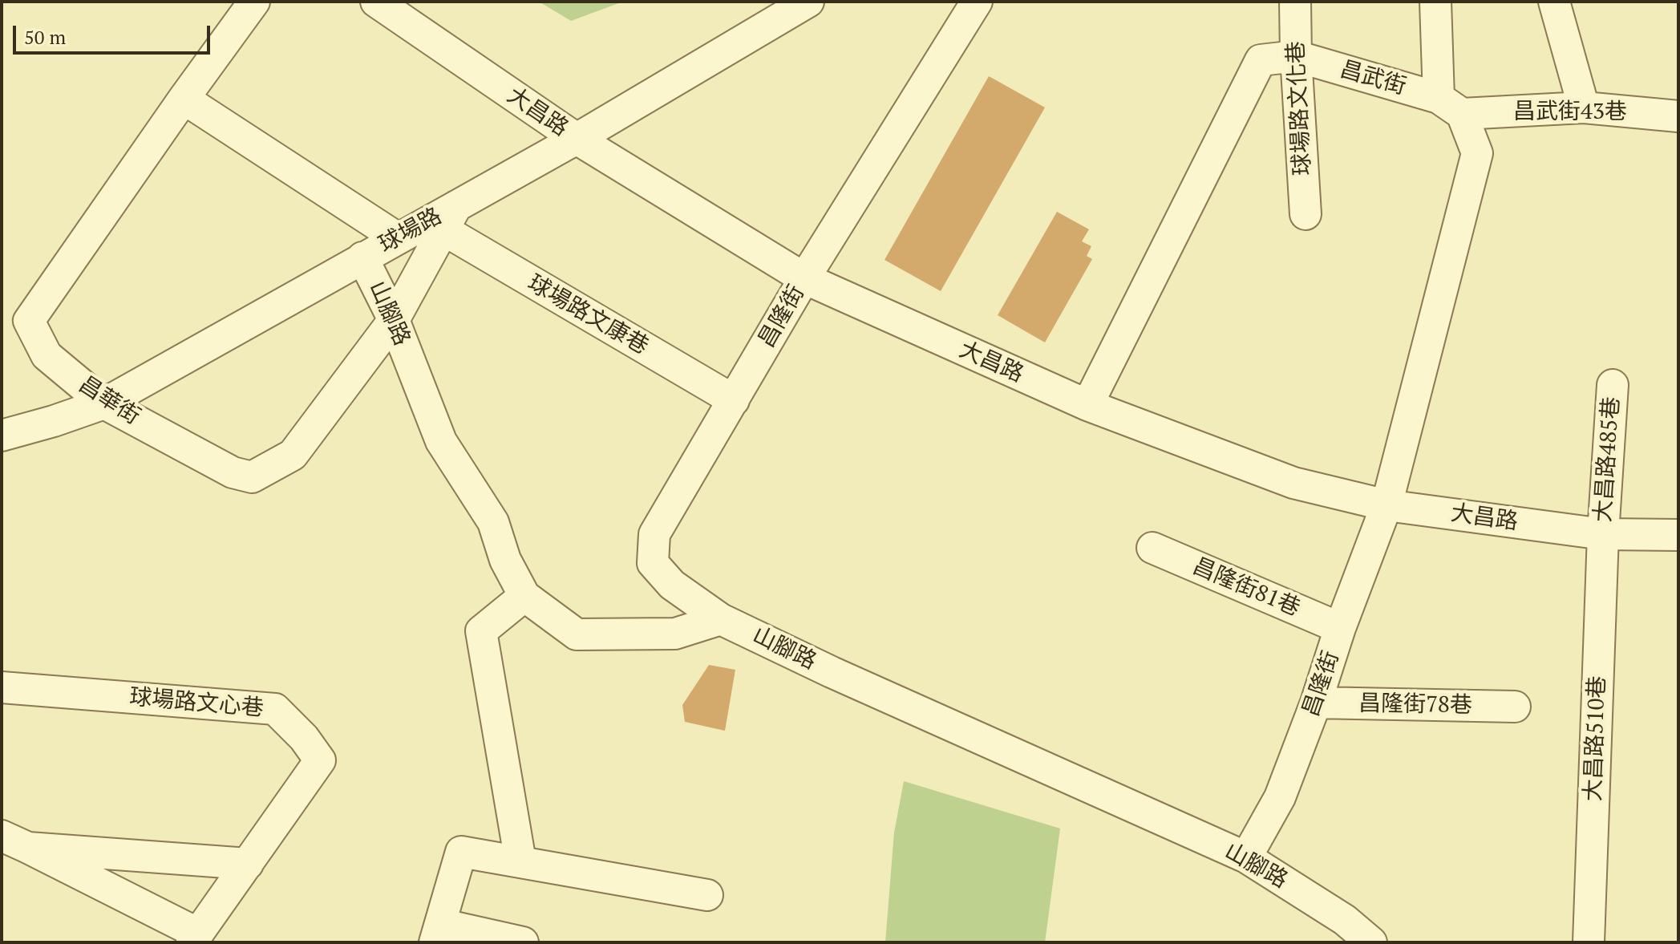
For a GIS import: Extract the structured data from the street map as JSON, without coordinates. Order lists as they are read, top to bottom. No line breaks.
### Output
{"streets":{"street":["昌武街","球場路文化巷","大昌路","昌武街43巷","球場路","山腳路","球場路文康巷","昌隆街","昌華街","大昌路485巷","昌隆街81巷","球場路文心巷","昌隆街78巷","大昌路510巷"]},"crossings":[["昌武街","球場路文化巷"],["昌武街","大昌路"],["昌武街","昌武街43巷"],["大昌路","球場路"],["大昌路","昌隆街"],["大昌路","大昌路485巷"],["大昌路","大昌路510巷"],["球場路","山腳路"],["球場路","球場路文康巷"],["球場路","昌華街"],["山腳路","昌隆街"],["山腳路","昌華街"],["球場路文康巷","昌隆街"],["球場路文康巷","昌華街"],["昌隆街","昌隆街81巷"],["昌隆街","昌隆街78巷"],["大昌路485巷","大昌路510巷"]],"scale_bar":"50 m"}
